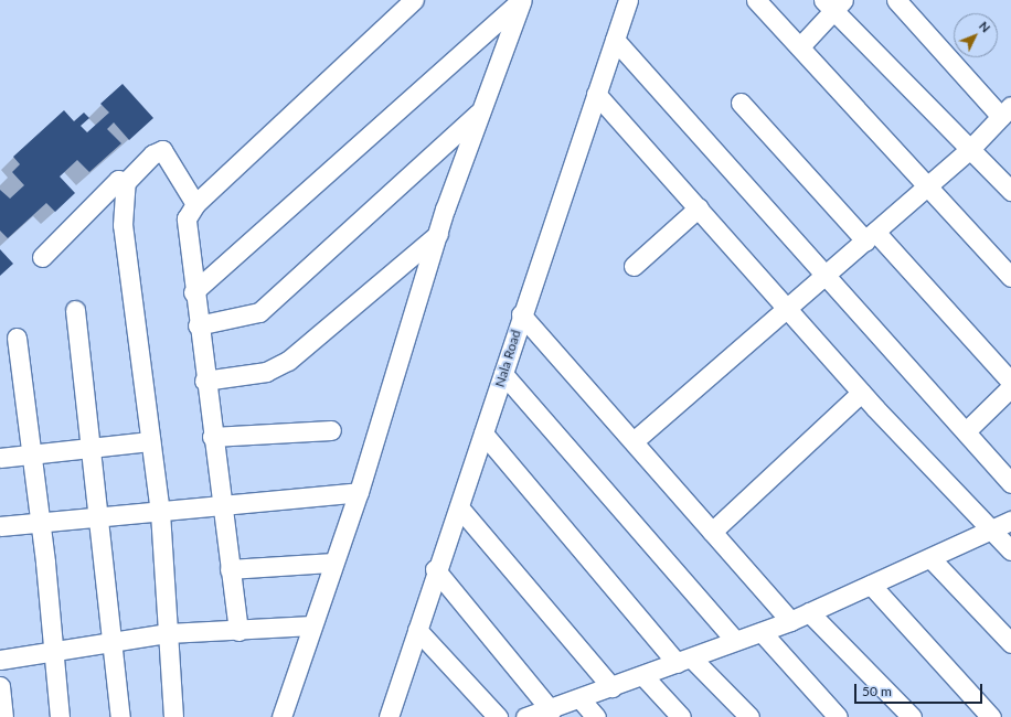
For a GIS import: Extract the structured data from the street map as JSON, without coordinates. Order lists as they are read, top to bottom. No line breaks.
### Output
{"streets":{"street":["Nala Road"]},"scale_bar":"50 m","north":"top right"}
